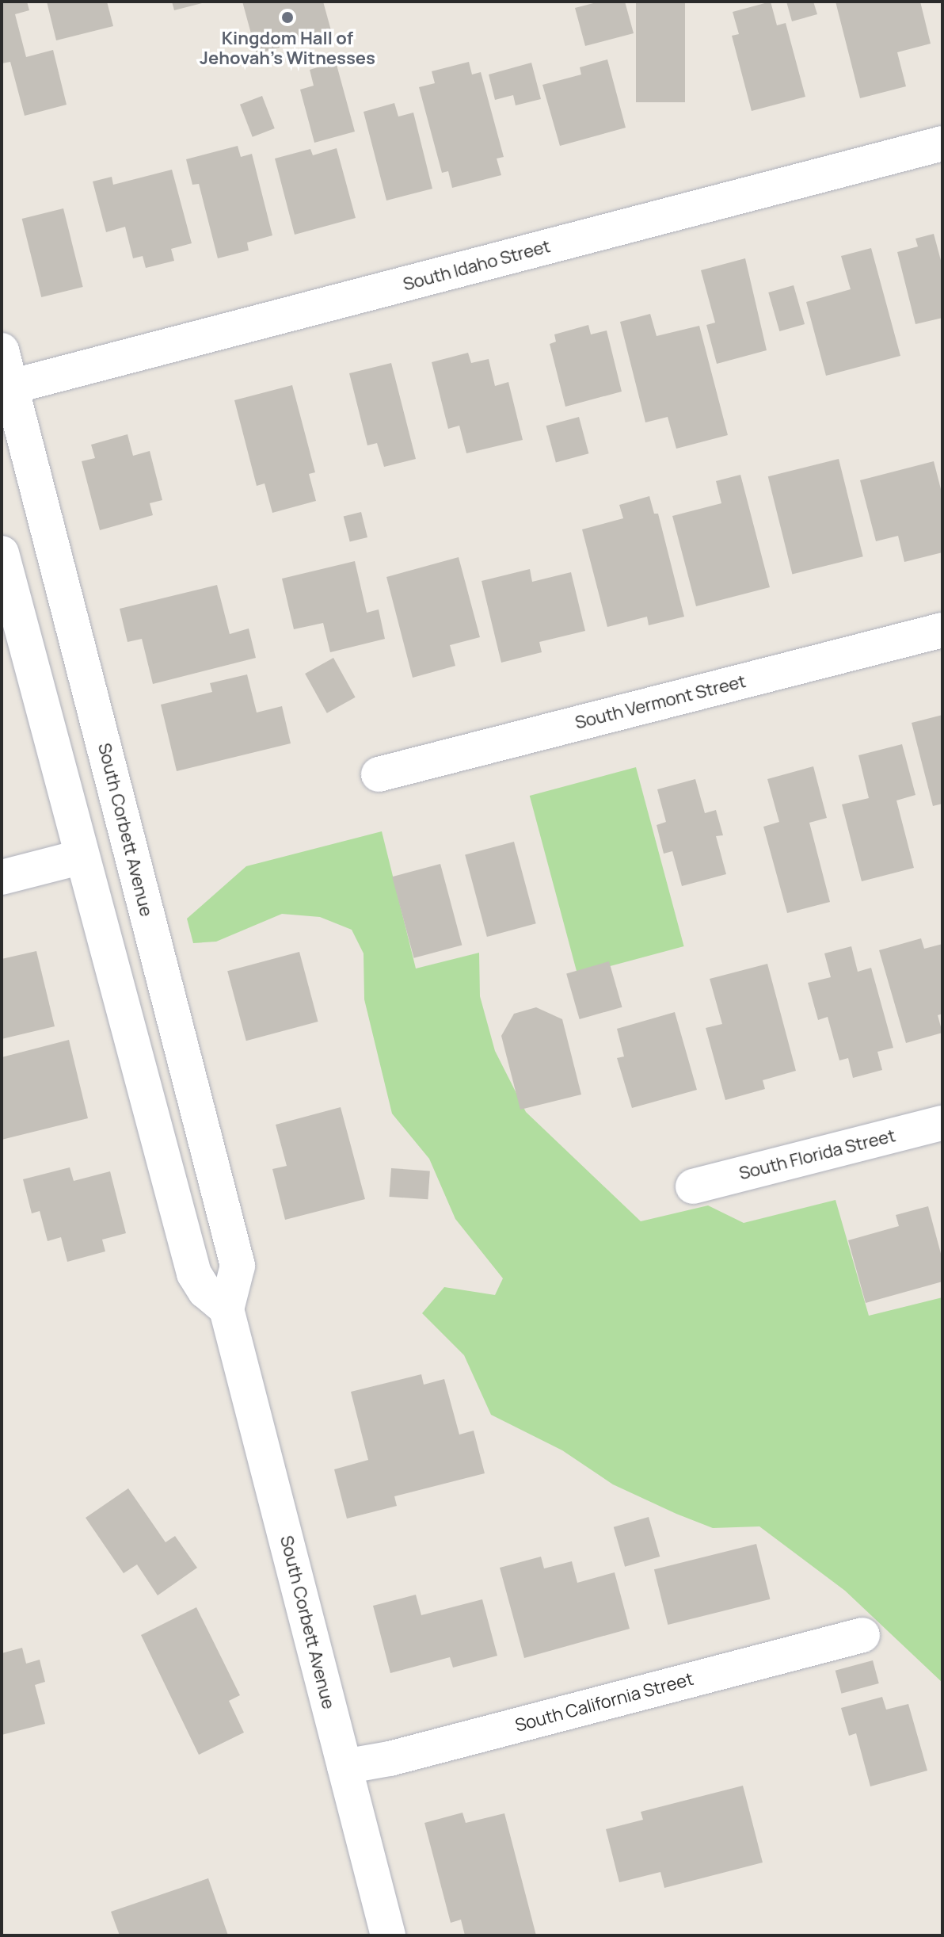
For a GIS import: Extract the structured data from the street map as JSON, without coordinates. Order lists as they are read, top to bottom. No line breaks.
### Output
{"streets":{"street":["South Idaho Street","South Vermont Street","South Corbett Avenue","South Florida Street","South California Street"]},"crossings":[["South Idaho Street","South Corbett Avenue"],["South Corbett Avenue","South California Street"]],"places":["Kingdom Hall of Jehovah's Witnesses"]}
